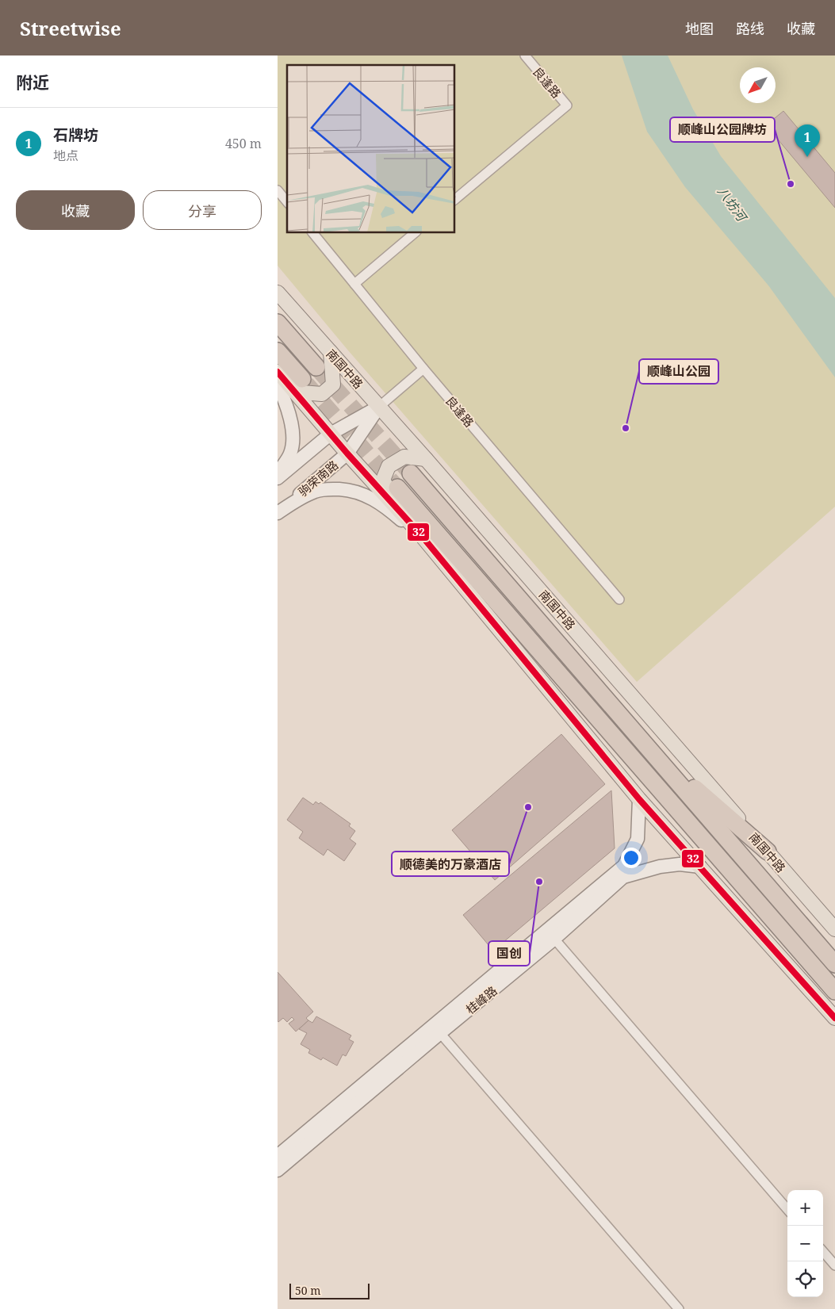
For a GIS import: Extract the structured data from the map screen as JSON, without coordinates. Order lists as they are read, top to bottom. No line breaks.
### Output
{"streets":{"highway":["南国中路"],"street":["良逢路","驹荣南路","桂峰路"]},"crossings":[["南国中路","驹荣南路"]],"water":["八坊河"],"places":["顺峰山公园牌坊","顺峰山公园","顺德美的万豪酒店","国创"],"lines":["transit line 32"],"scale_bar":"50 m","north":"bottom left","page":{"header":"Streetwise","nav":["地图","路线","收藏"],"heading":"附近","list":[{"mark":"1","name":"石牌坊","note":"地点","value":"450 m"}],"pins":"1","buttons":["收藏","分享"],"map_buttons":["+","−"],"scale":"50 m"}}
